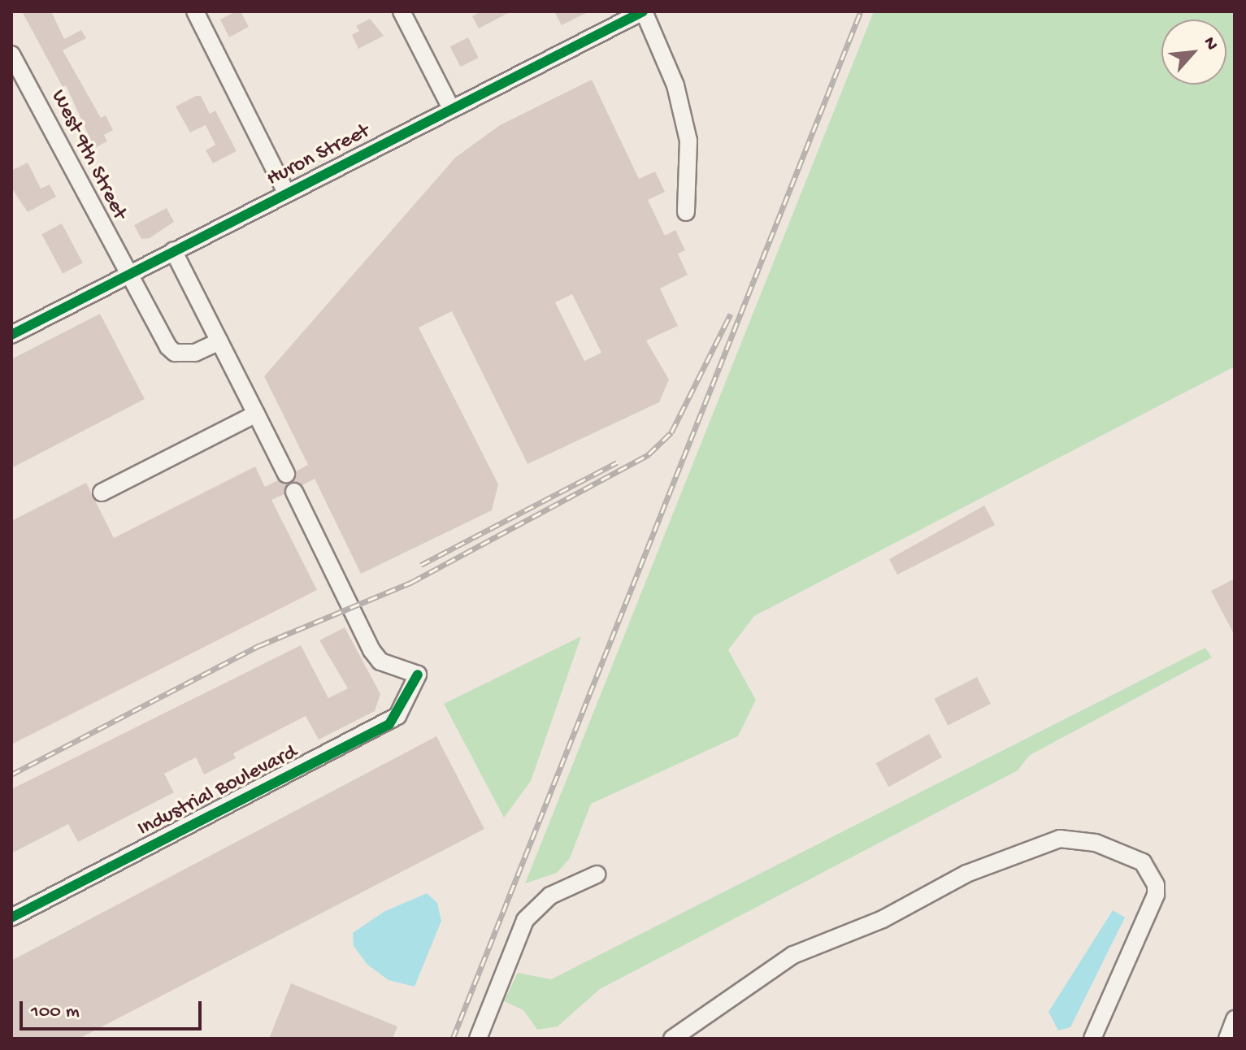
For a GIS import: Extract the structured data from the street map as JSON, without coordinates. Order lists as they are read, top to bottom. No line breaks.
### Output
{"streets":{"street":["West 9th Street","Huron Street","Industrial Boulevard"]},"crossings":[["West 9th Street","Huron Street"]],"scale_bar":"100 m","north":"top right"}
